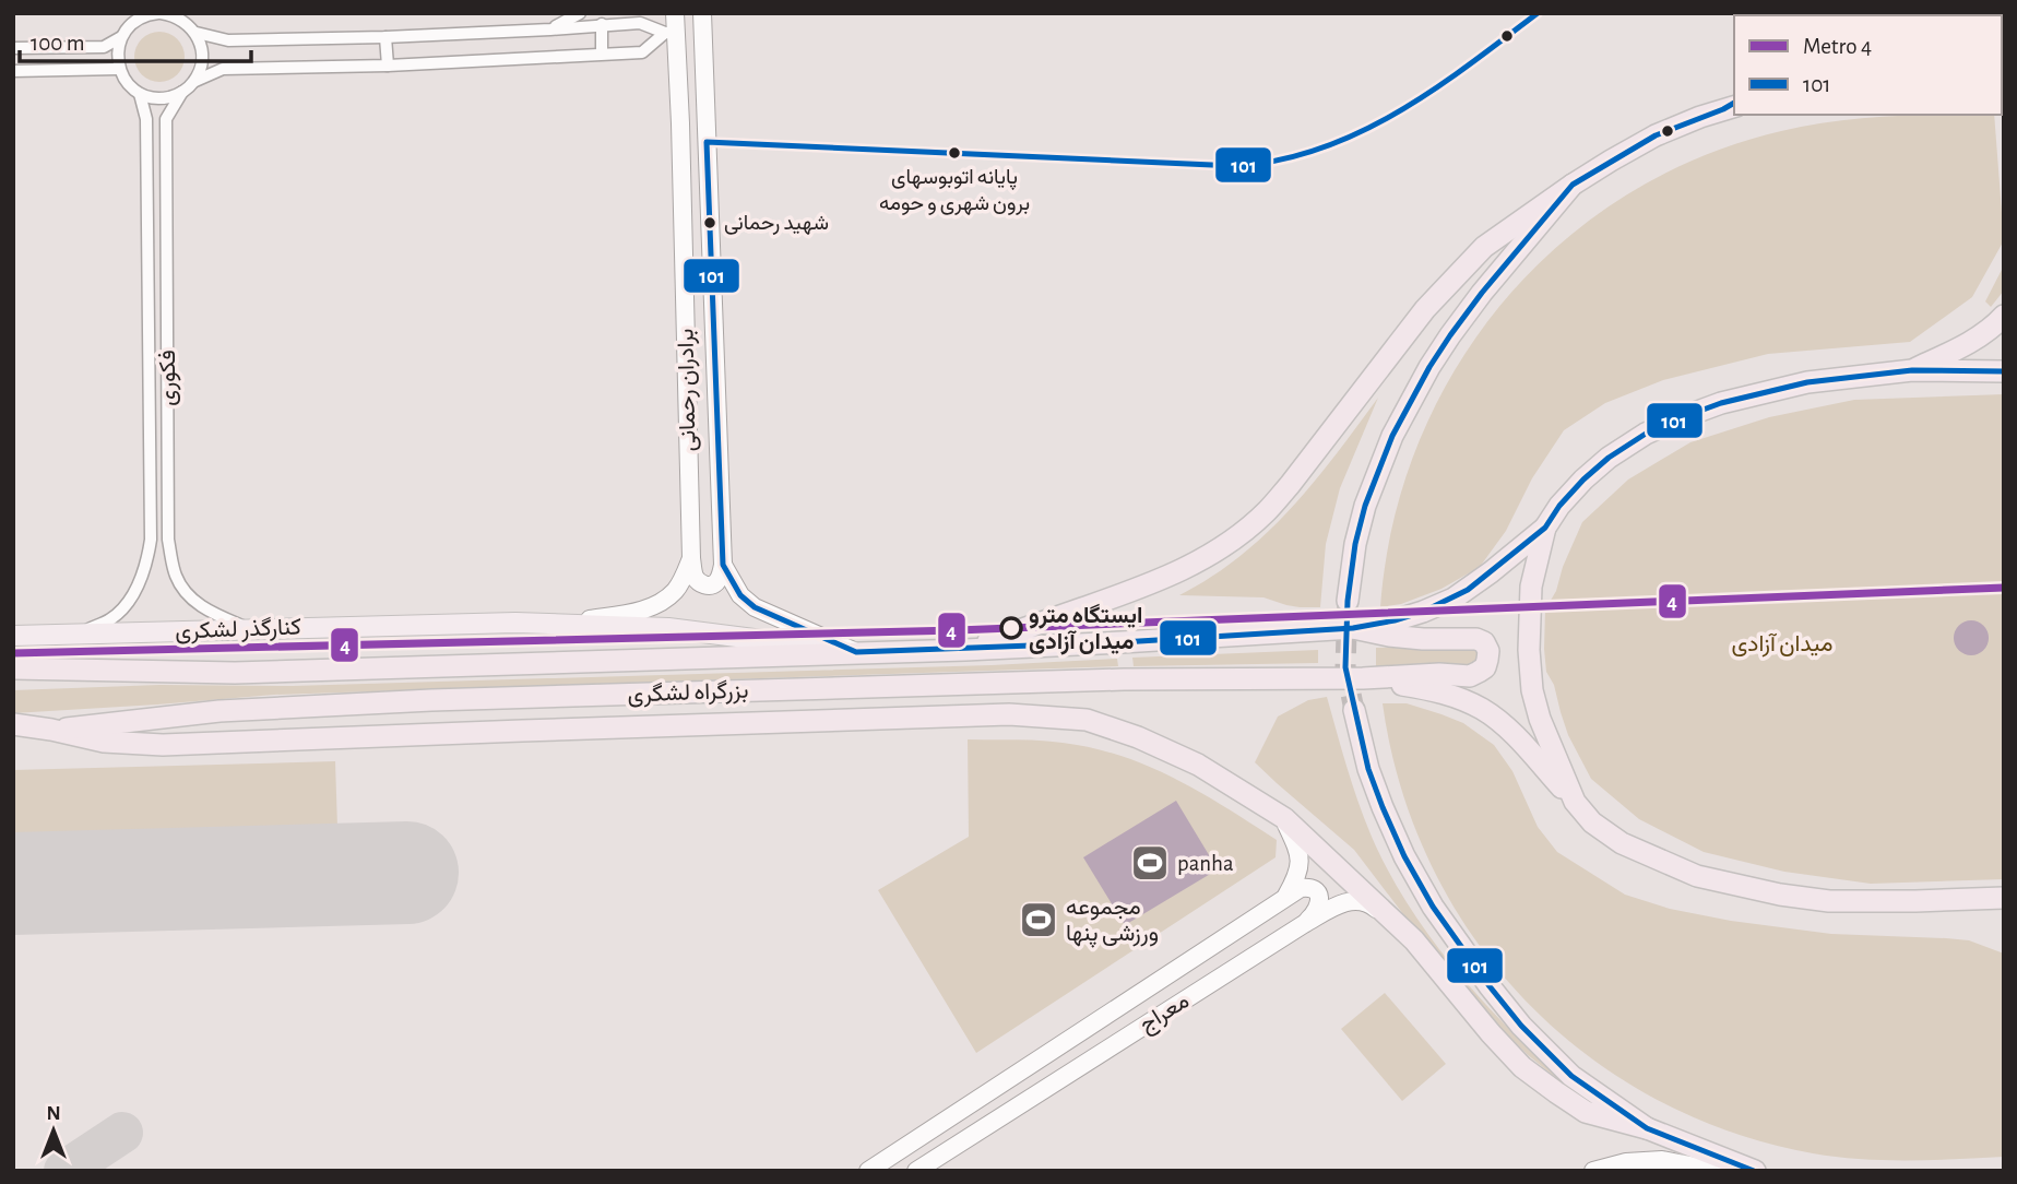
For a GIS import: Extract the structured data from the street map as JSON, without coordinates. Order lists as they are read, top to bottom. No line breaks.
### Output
{"streets":{"highway":["بزرگراه لشگری"],"main road":["برادران رحمانی","کنارگذر لشکری","معراج"],"street":["فکوری"]},"crossings":[["فکوری","کنارگذر لشکری"],["برادران رحمانی","کنارگذر لشکری"],["کنارگذر لشکری","بزرگراه لشگری"]],"parks":["میدان آزادی"],"places":{"other":["پایانه اتوبوسهای برون شهری و حومه","شهید رحمانی","ایستگاه مترو میدان آزادی"],"sports":["panha","مجموعه ورزشی پنها"]},"lines":["transit line 101","metro line 4"],"legend":["Metro 4","101"],"scale_bar":"100 m","north":"top"}
